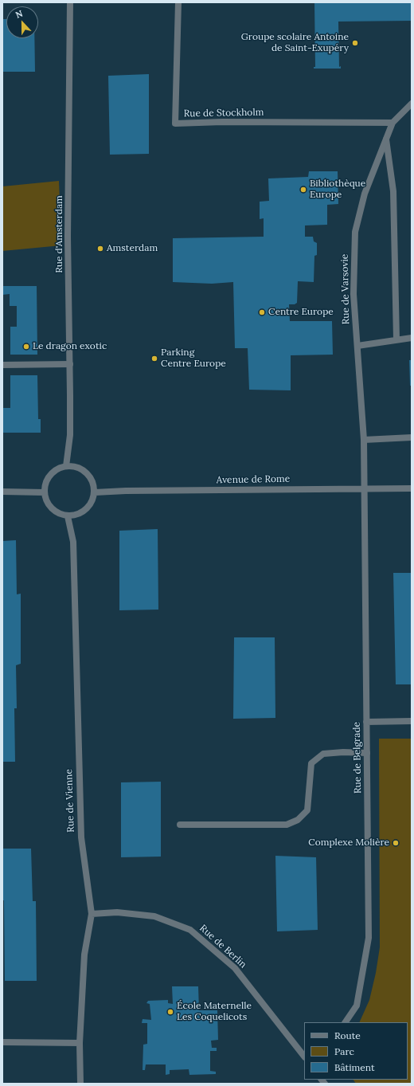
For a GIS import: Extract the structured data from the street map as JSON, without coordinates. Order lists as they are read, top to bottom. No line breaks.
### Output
{"streets":{"street":["Rue de Stockholm","Rue d'Amsterdam","Rue de Varsovie","Avenue de Rome","Rue de Belgrade","Rue de Vienne","Rue de Berlin"]},"crossings":[["Rue de Stockholm","Rue de Varsovie"],["Rue d'Amsterdam","Avenue de Rome"],["Rue d'Amsterdam","Rue de Vienne"],["Rue de Varsovie","Avenue de Rome"],["Rue de Varsovie","Rue de Belgrade"],["Avenue de Rome","Rue de Belgrade"],["Avenue de Rome","Rue de Vienne"],["Rue de Vienne","Rue de Berlin"]],"places":["Groupe scolaire Antoine de Saint-Exupéry","Bibliothèque Europe","Amsterdam","Centre Europe","Le dragon exotic","Parking Centre Europe","Complexe Molière","École Maternelle Les Coquelicots"],"legend":["Route","Parc","Bâtiment"],"north":"top"}
